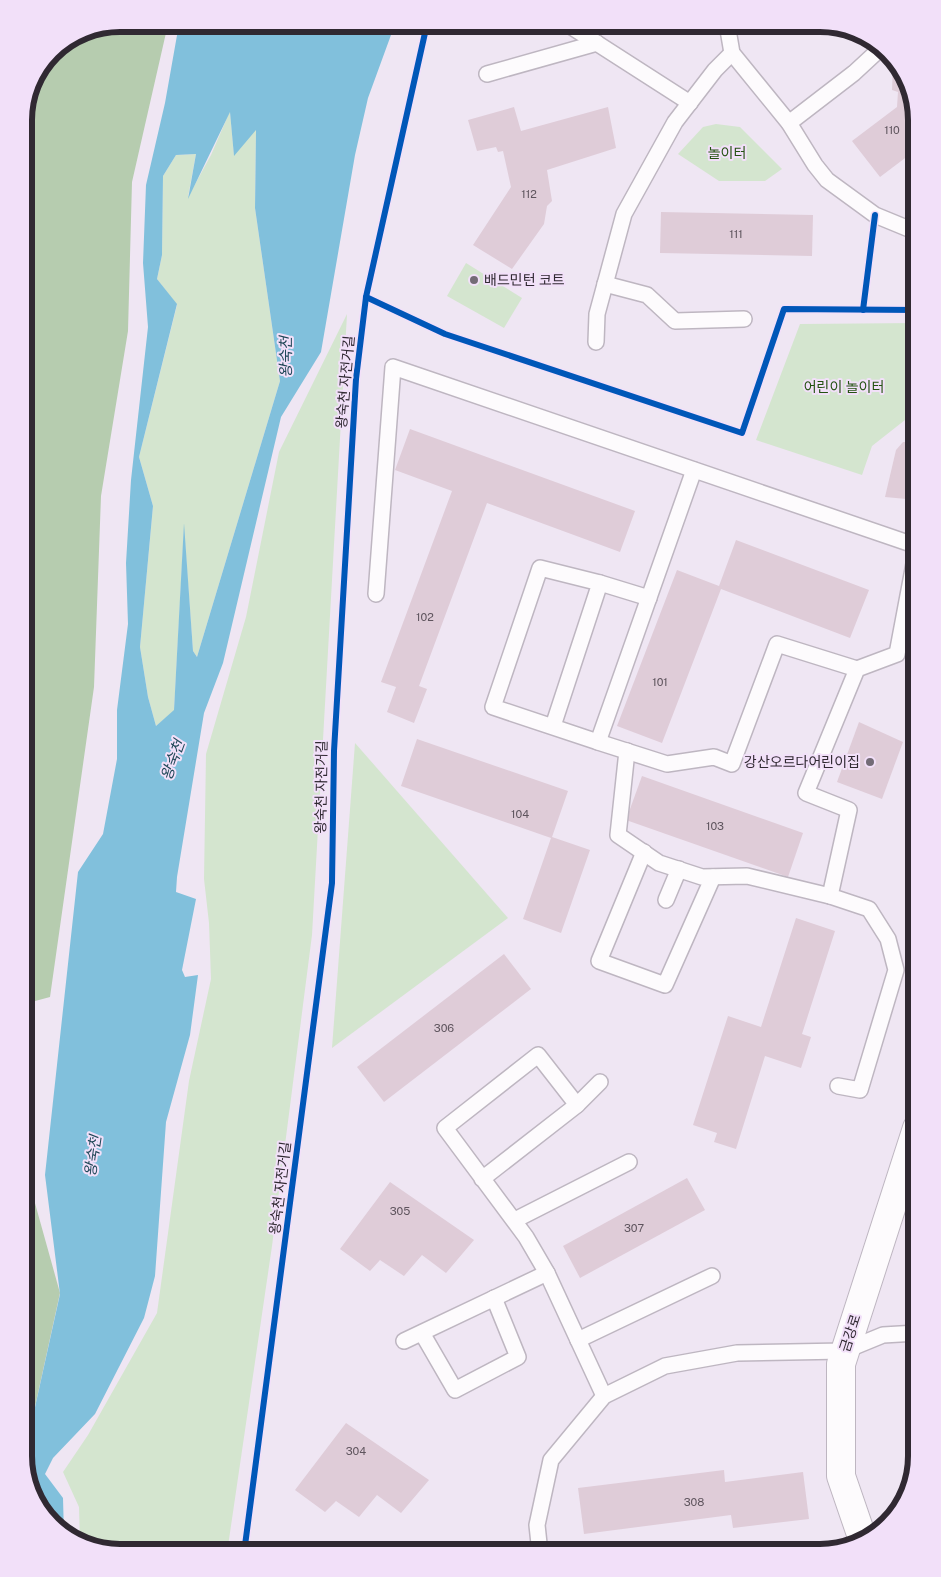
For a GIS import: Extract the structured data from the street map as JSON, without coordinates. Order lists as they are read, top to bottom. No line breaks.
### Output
{"streets":{"street":["금강로"],"cycle path":["왕숙천 자전거길"]},"water":["왕숙천"],"parks":["놀이터","어린이 놀이터"],"places":["배드민턴 코트","강산오르다어린이집"],"house_numbers":["110","112","111","102","101","104","103","306","305","307","304","308"]}
